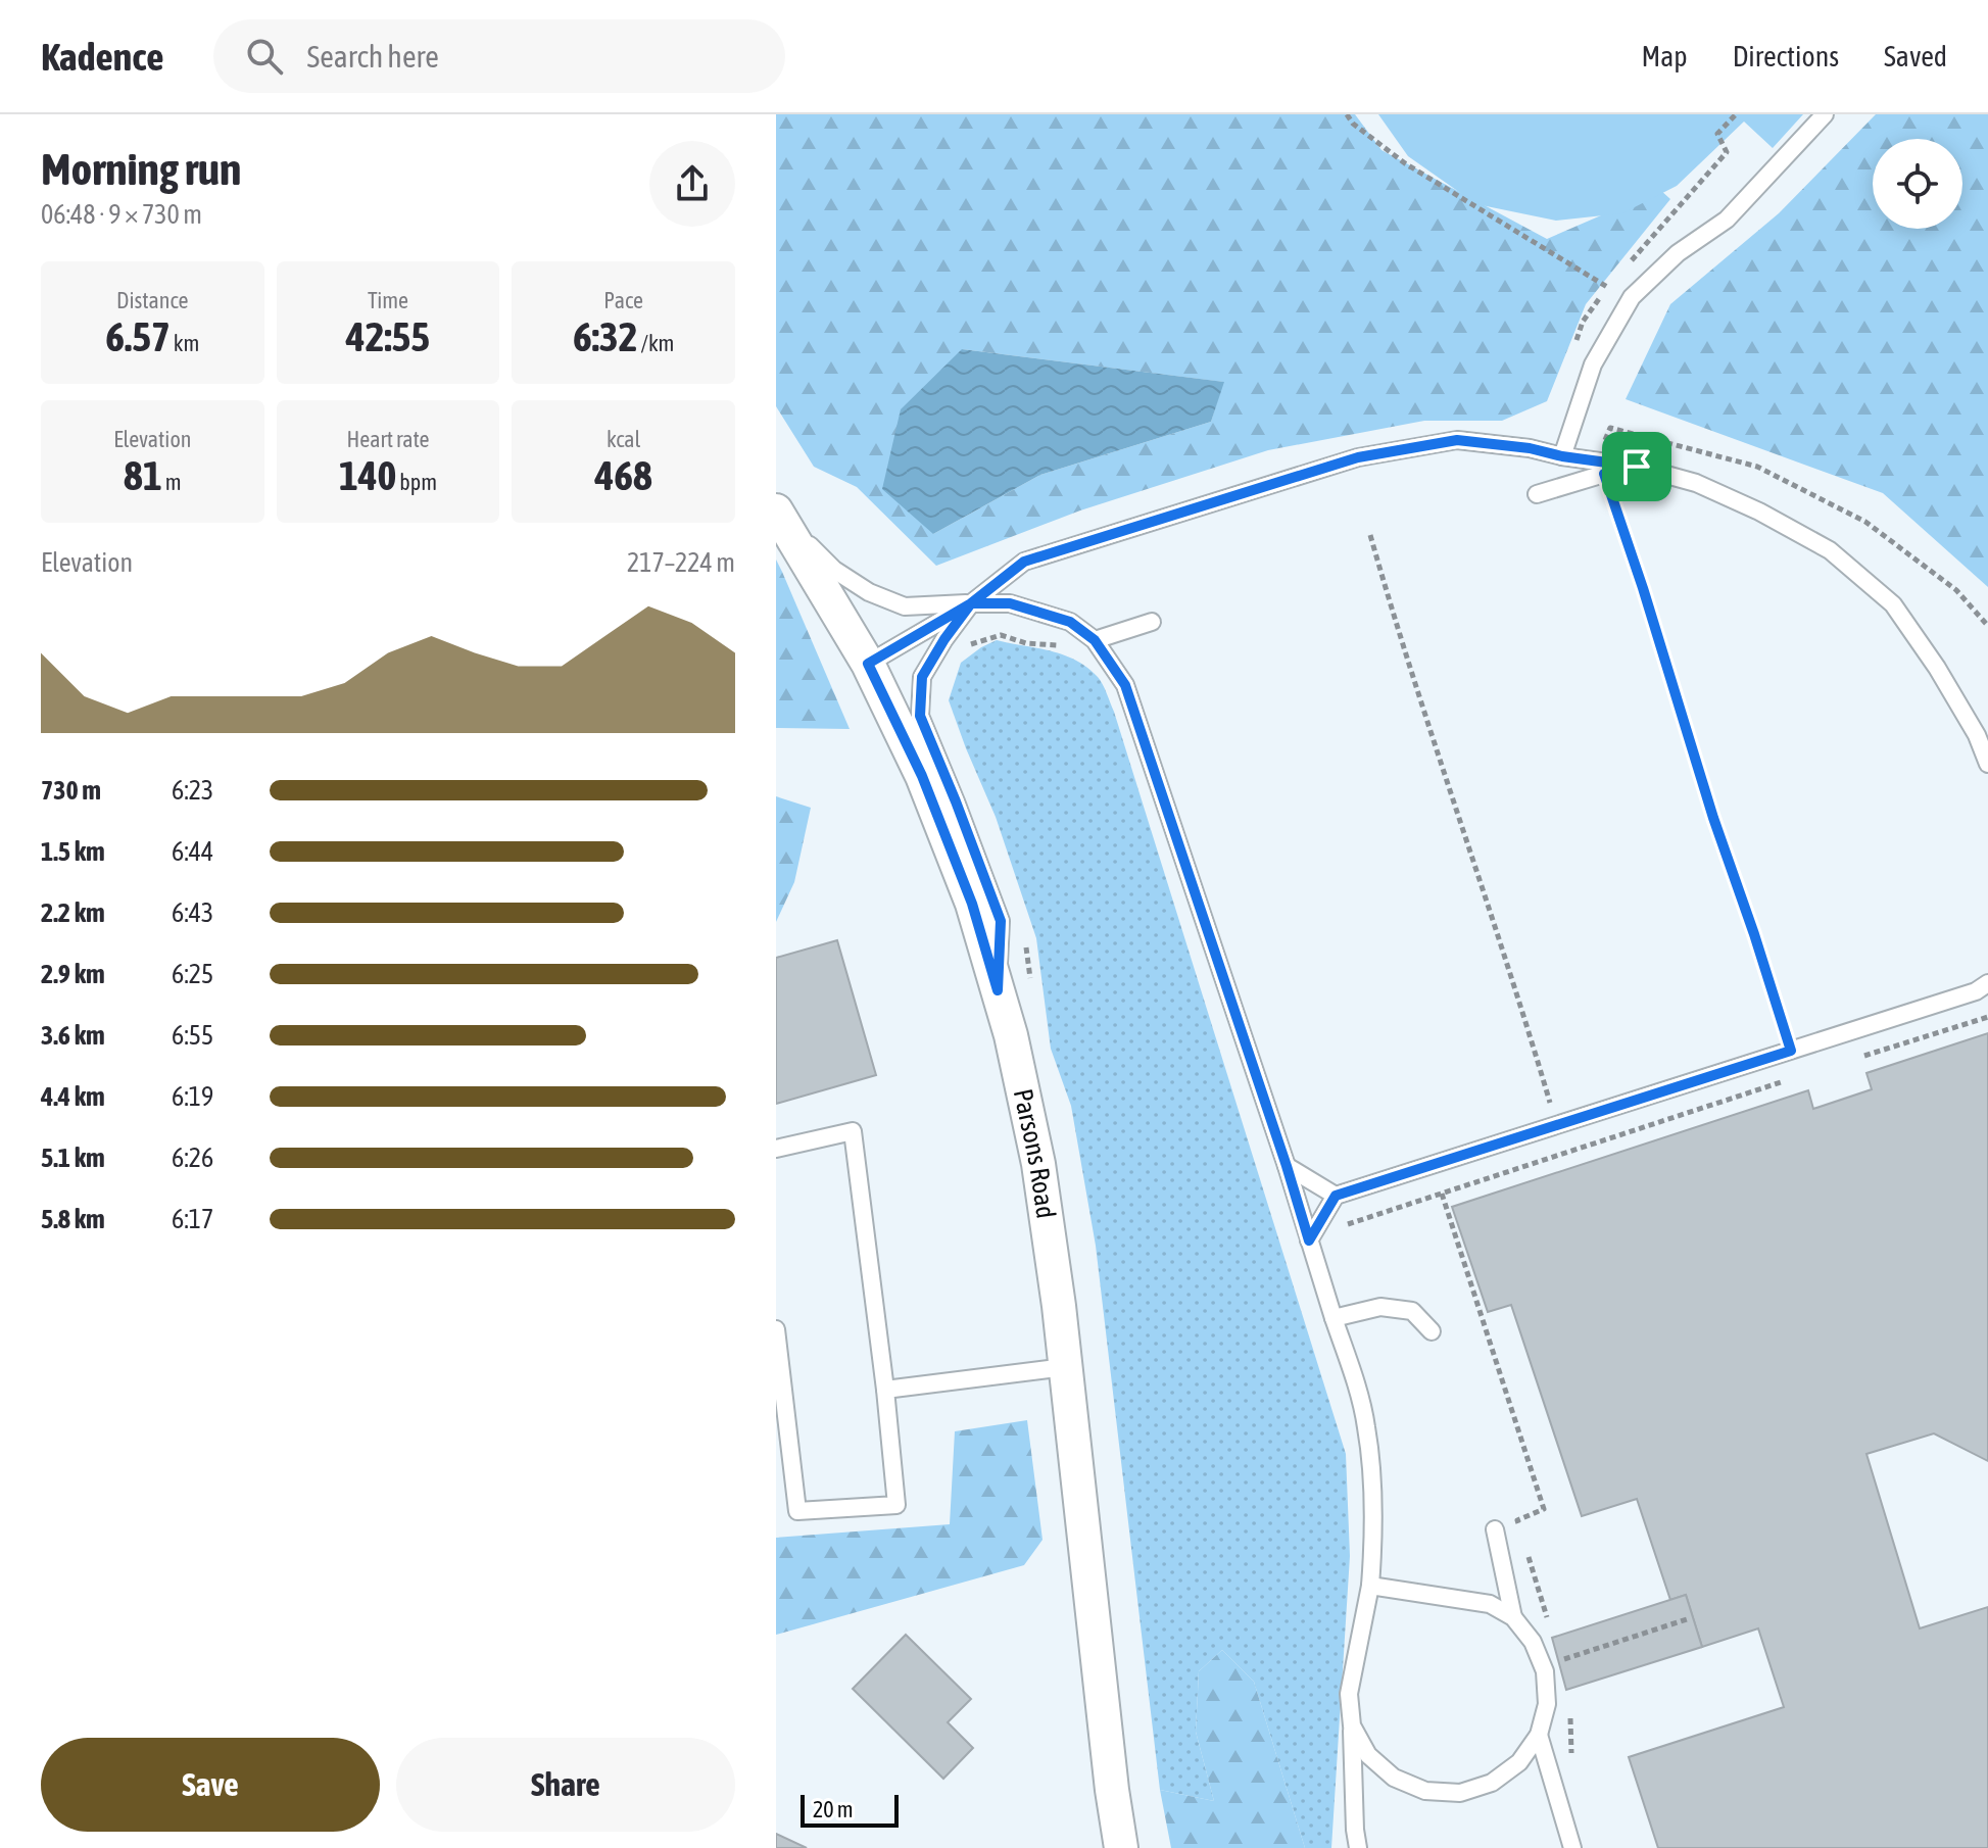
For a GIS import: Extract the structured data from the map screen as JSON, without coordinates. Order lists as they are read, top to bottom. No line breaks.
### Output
{"streets":{"street":["Parsons Road"]},"scale_bar":"20 m","page":{"header":"Kadence","search":"Search here","nav":["Map","Directions","Saved"],"heading":["Morning run","06:48 · 9 × 730 m"],"stats":[["Distance","6.57 km"],["Time","42:55"],["Pace","6:32 /km"],["Elevation","81 m"],["Heart rate","140 bpm"],["kcal","468"]],"chart":["Elevation","217–224 m"],"list":[{"name":"730 m","note":"6:23"},{"name":"1.5 km","note":"6:44"},{"name":"2.2 km","note":"6:43"},{"name":"2.9 km","note":"6:25"},{"name":"3.6 km","note":"6:55"},{"name":"4.4 km","note":"6:19"},{"name":"5.1 km","note":"6:26"},{"name":"5.8 km","note":"6:17"}],"buttons":["Save","Share"],"scale":"20 m"}}
